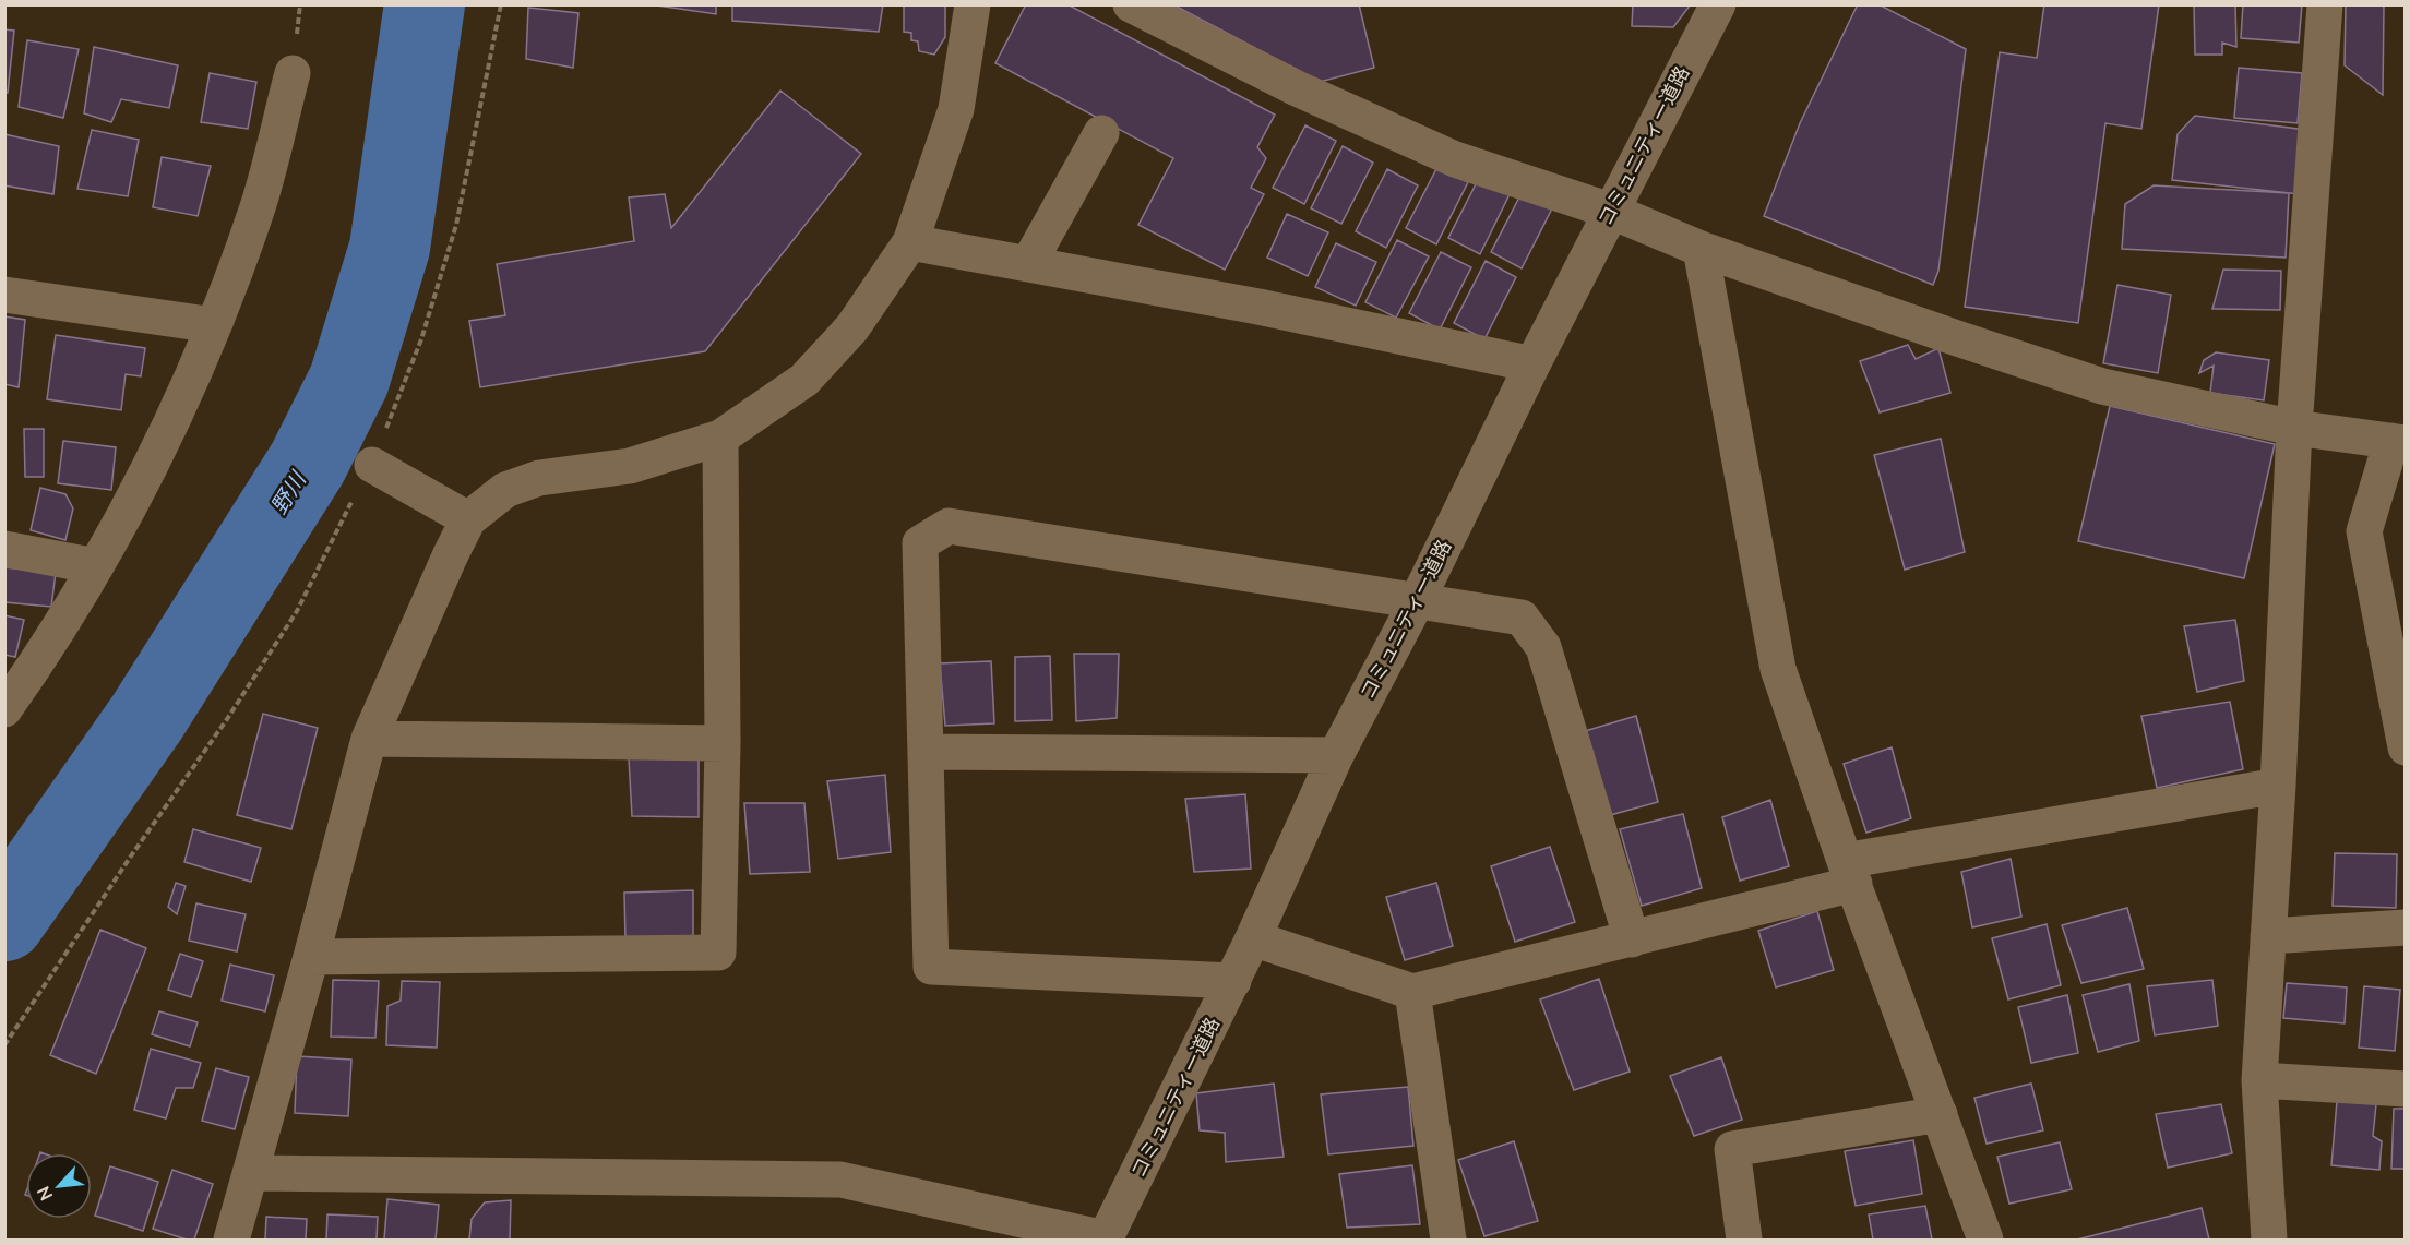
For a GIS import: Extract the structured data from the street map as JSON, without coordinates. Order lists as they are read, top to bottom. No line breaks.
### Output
{"streets":{"street":["コミュニティー道路"]},"water":["野川"],"north":"bottom left"}
